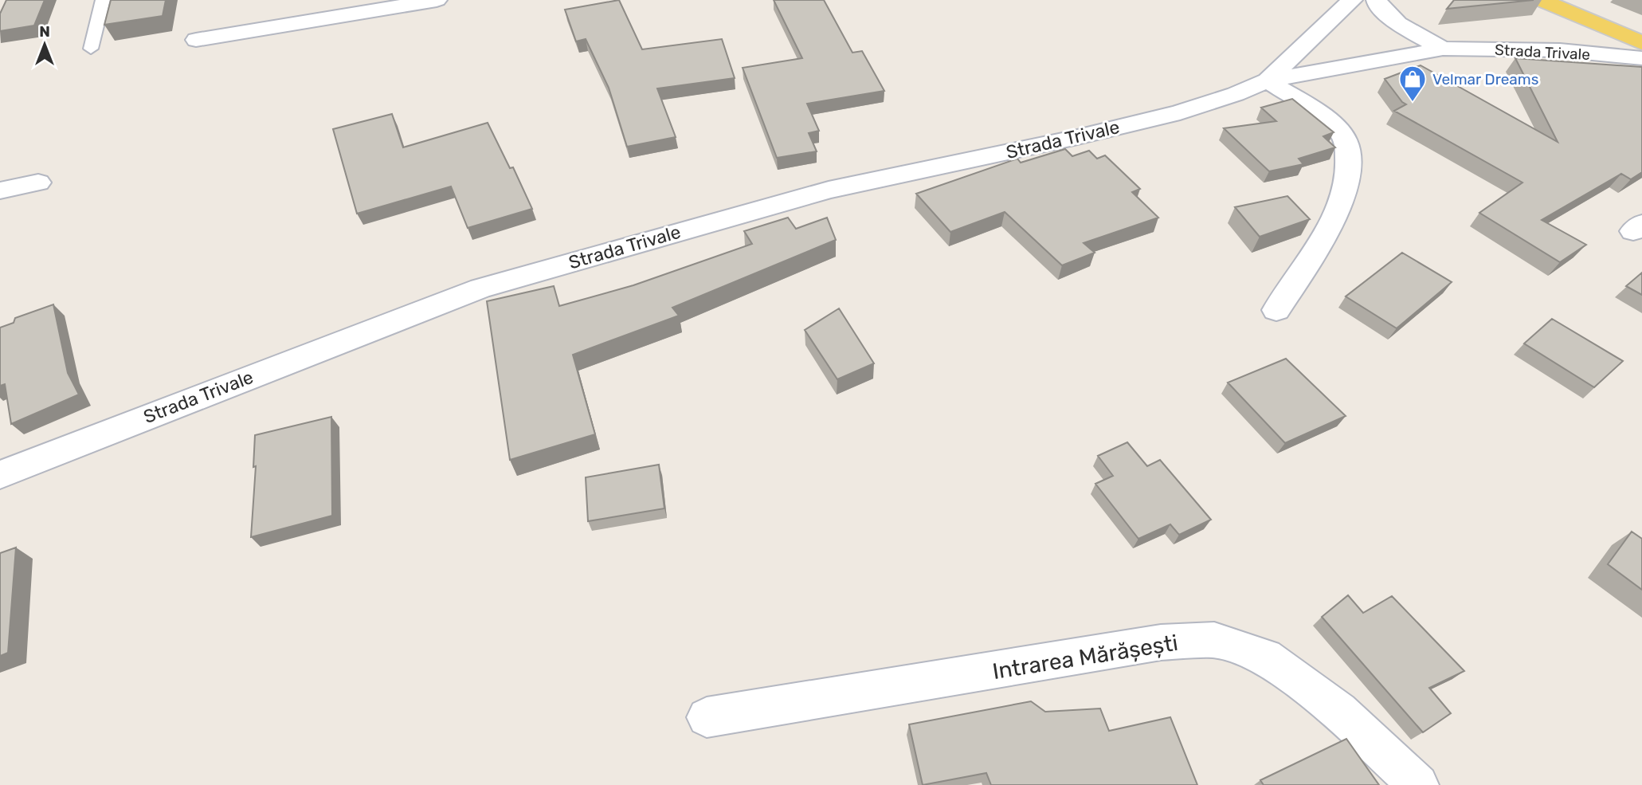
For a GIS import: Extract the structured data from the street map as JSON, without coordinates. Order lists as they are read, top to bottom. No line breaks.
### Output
{"streets":{"street":["Strada Trivale","Intrarea Mărășești"]},"places":{"shop":["Velmar Dreams"]},"north":"top"}
